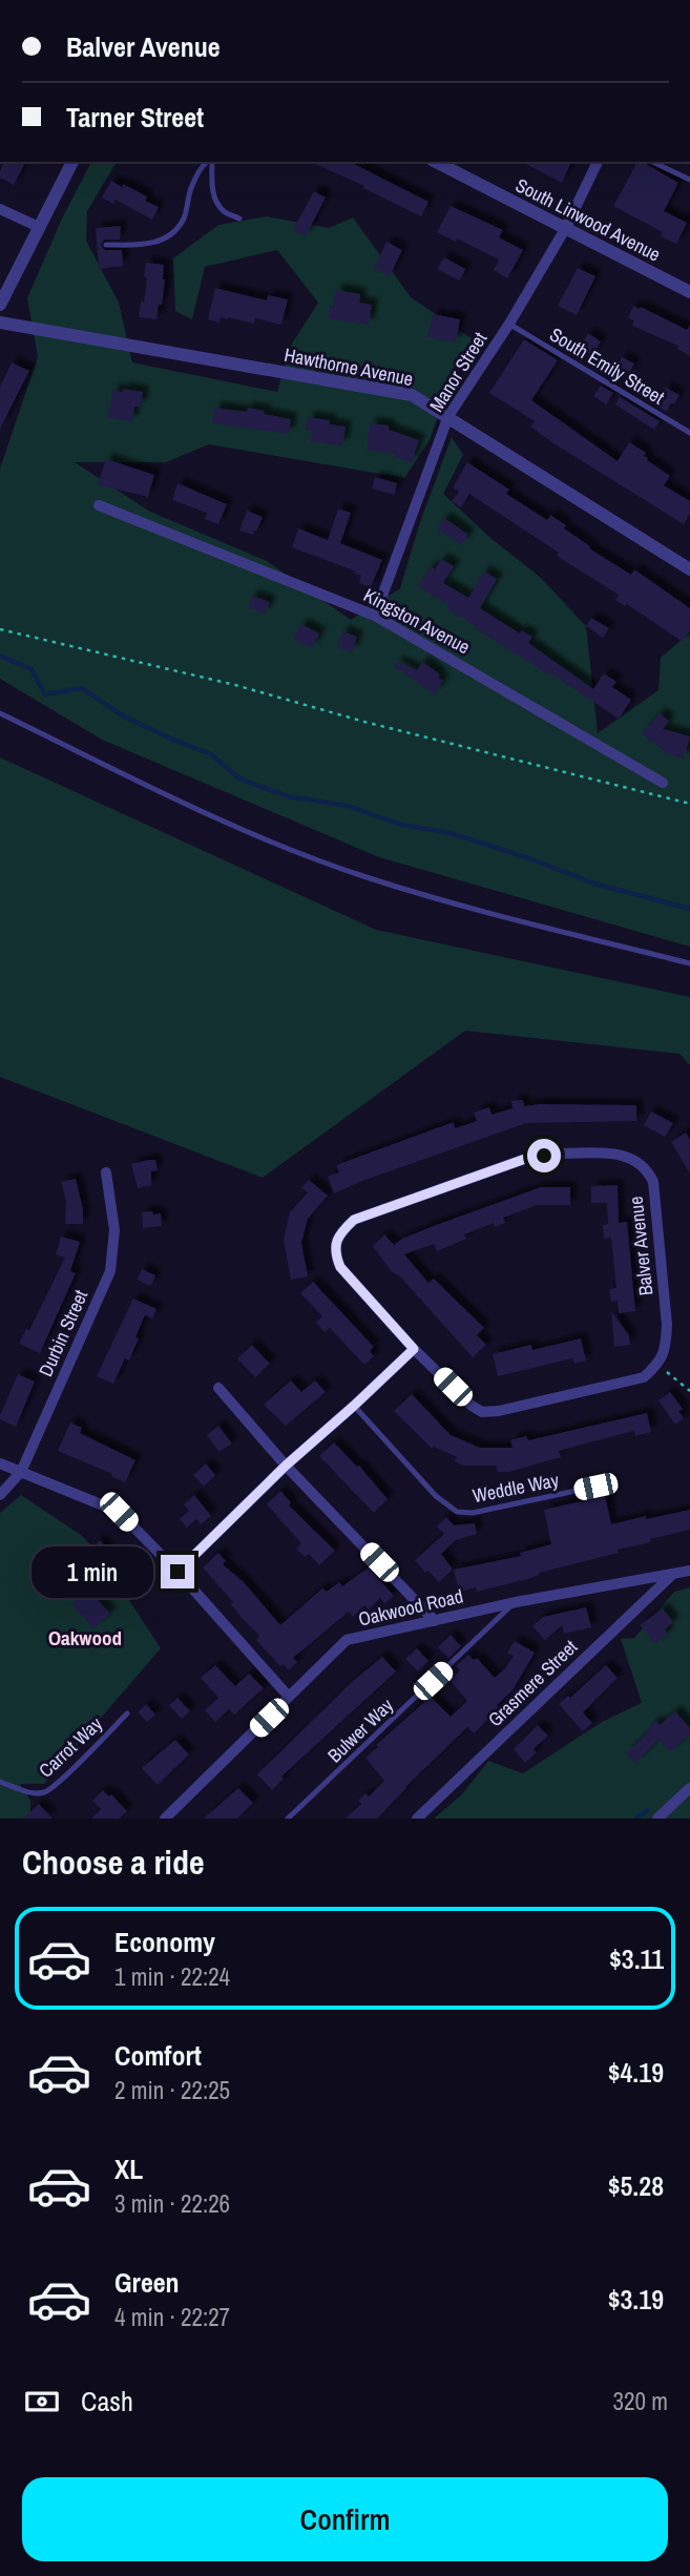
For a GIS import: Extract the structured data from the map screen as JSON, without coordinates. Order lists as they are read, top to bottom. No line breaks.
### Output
{"streets":{"street":["South Linwood Avenue","Hawthorne Avenue","Manor Street","Kingston Avenue","Balver Avenue","Durbin Street","Oakwood Road","Grasmere Street"],"lane":["South Emily Street","Weddle Way","Bulwer Way","Carrot Way"]},"crossings":[["South Linwood Avenue","Manor Street"],["South Emily Street","Manor Street"],["Hawthorne Avenue","Manor Street"],["Manor Street","Kingston Avenue"],["Oakwood Road","Grasmere Street"],["Oakwood Road","Bulwer Way"]],"districts":["Oakwood"],"page":{"banner":["Balver Avenue","Tarner Street"],"bubble":"1 min","heading":"Choose a ride","list":[{"name":"Economy","note":"1 min · 22:24","value":"$3.11"},{"name":"Comfort","note":"2 min · 22:25","value":"$4.19"},{"name":"XL","note":"3 min · 22:26","value":"$5.28"},{"name":"Green","note":"4 min · 22:27","value":"$3.19"}],"pay":["Cash","320 m"],"buttons":"Confirm"}}
